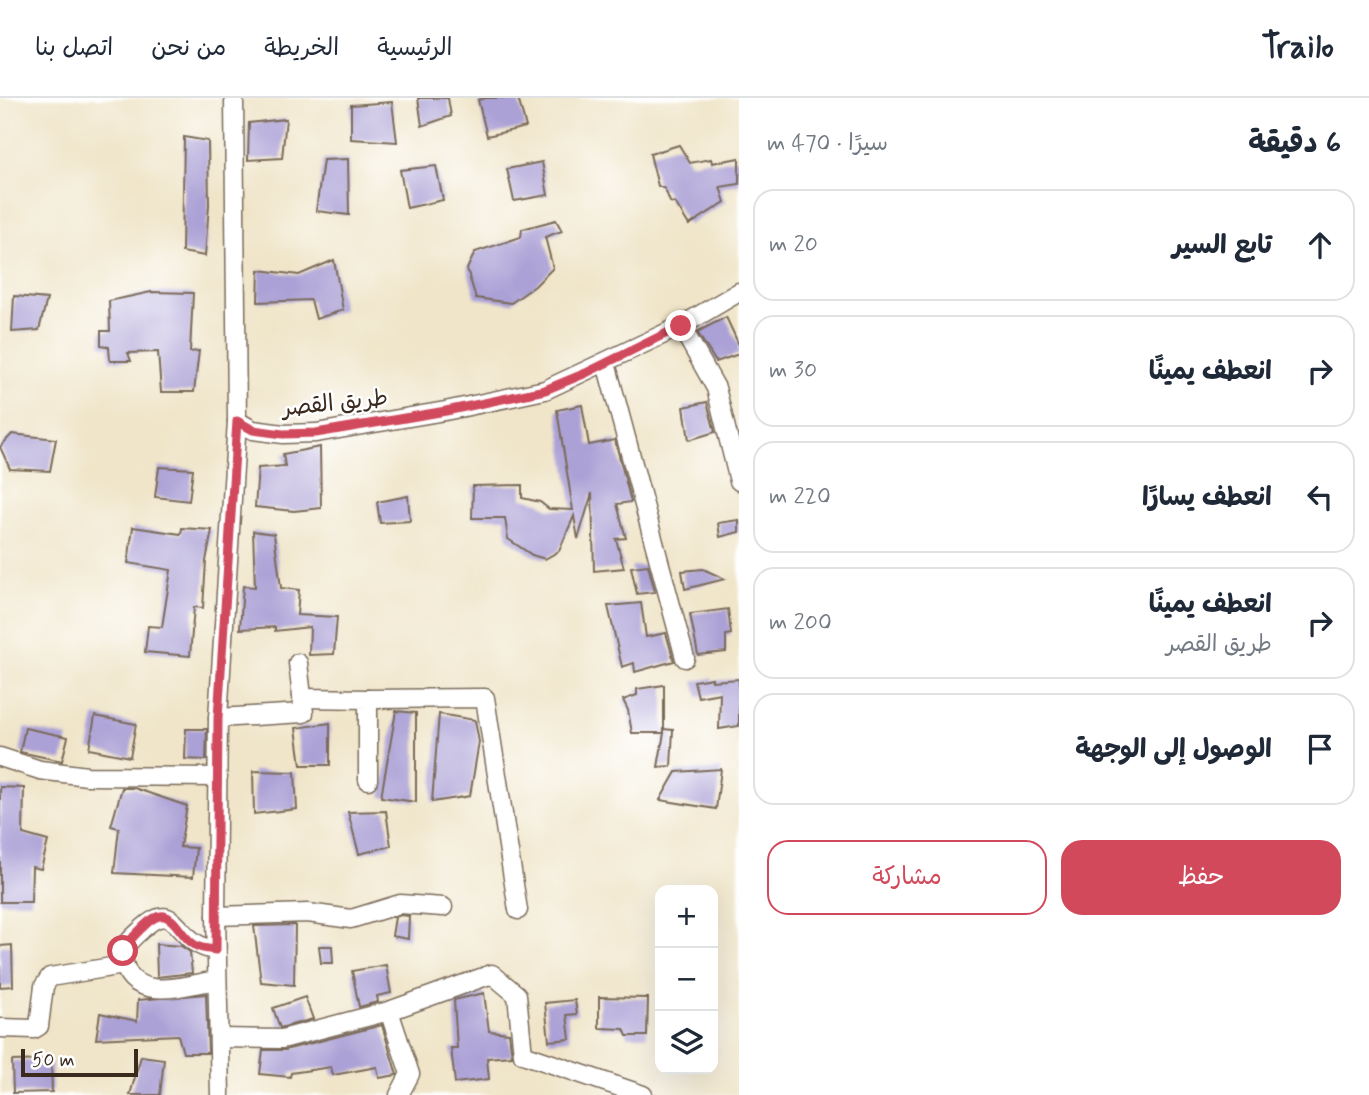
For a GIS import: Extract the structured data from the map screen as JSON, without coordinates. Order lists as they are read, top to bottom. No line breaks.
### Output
{"streets":{"street":["طريق القصر"]},"scale_bar":"50 m","page":{"header":"Trailo","nav":["الرئيسية","الخريطة","من نحن","اتصل بنا"],"heading":["6 دقيقة","سيرًا · 470 m"],"list":[["تابع السير","20 m"],["انعطف يمينًا","30 m"],["انعطف يسارًا","220 m"],["انعطف يمينًا","طريق القصر","200 m"],"الوصول إلى الوجهة"],"buttons":["حفظ","مشاركة"],"map_buttons":["+","−"],"scale":"50 m"}}
